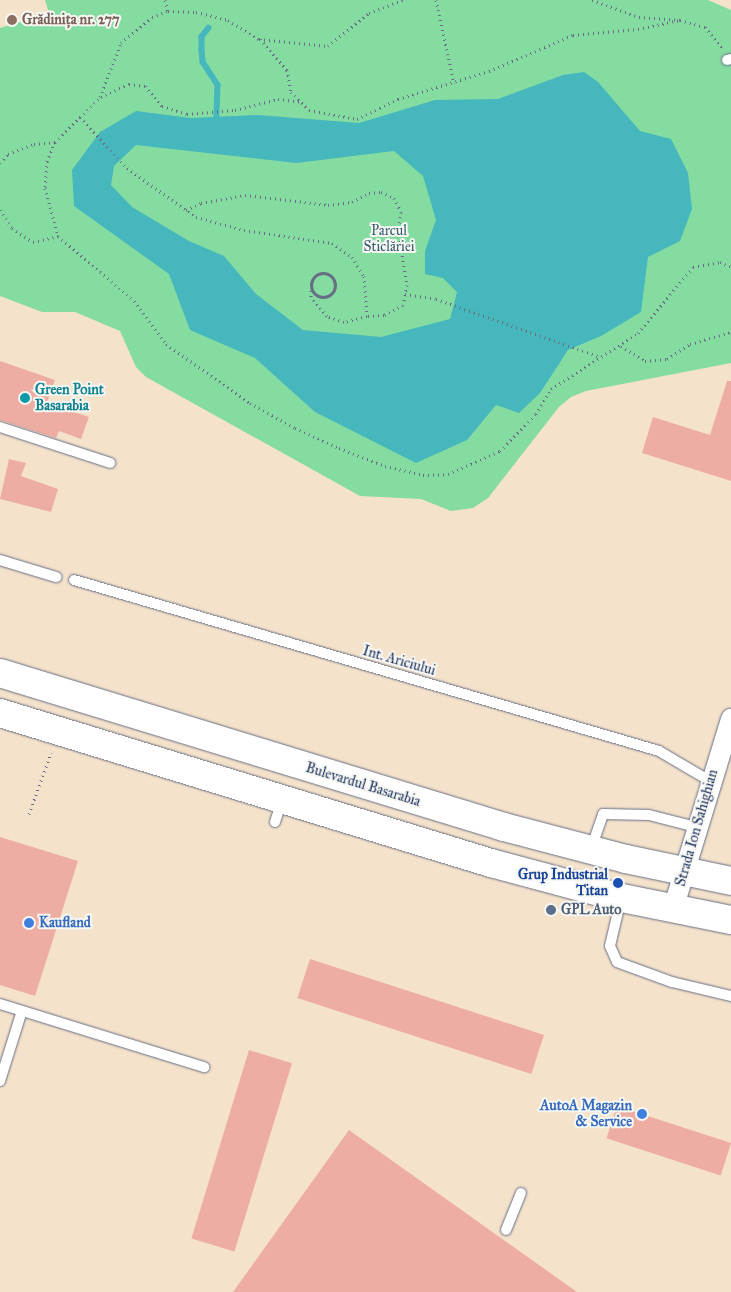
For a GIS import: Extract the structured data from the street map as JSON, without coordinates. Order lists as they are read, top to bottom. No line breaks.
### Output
{"streets":{"main road":["Bulevardul Basarabia"],"street":["Strada Ion Sahighian"],"lane":["Int. Ariciului"]},"crossings":[["Int. Ariciului","Strada Ion Sahighian"],["Bulevardul Basarabia","Strada Ion Sahighian"]],"parks":["Parcul Sticlăriei"],"places":["Grădinița nr. 277","Green Point Basarabia","Grup Industrial Titan","GPL Auto","Kaufland","AutoA Magazin & Service"]}
